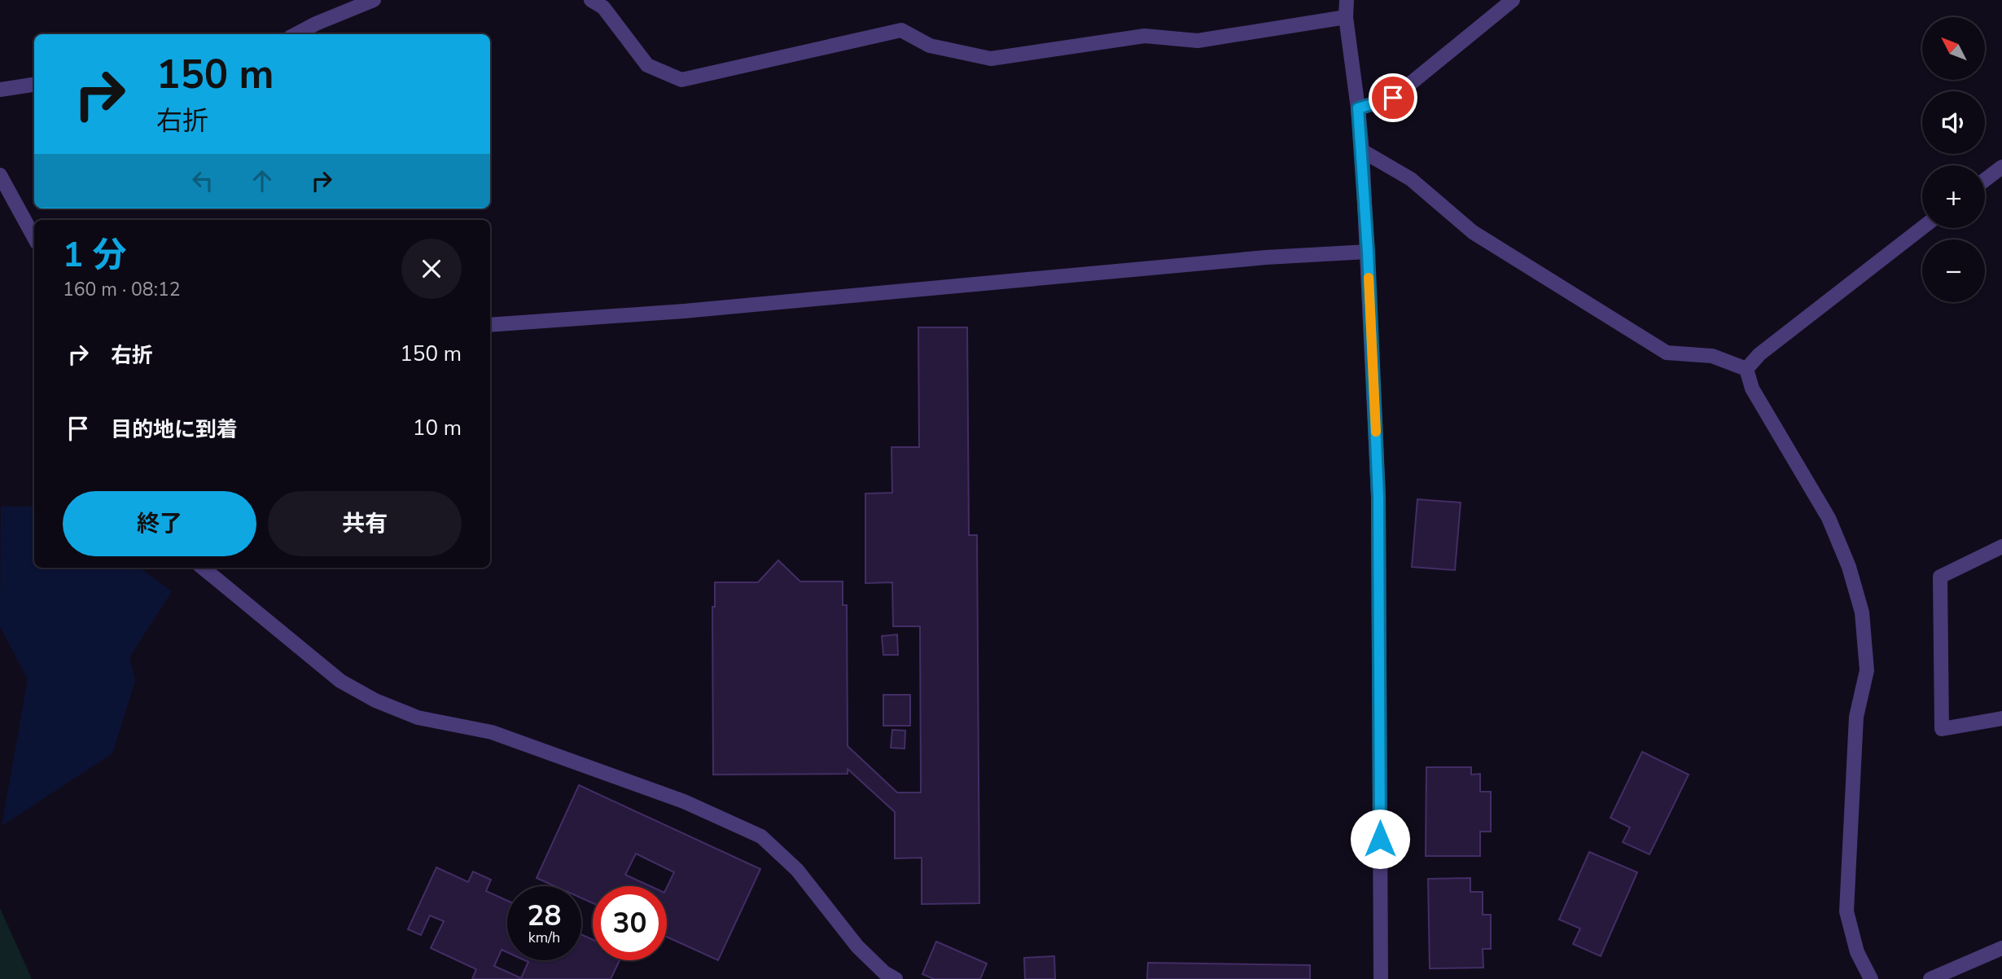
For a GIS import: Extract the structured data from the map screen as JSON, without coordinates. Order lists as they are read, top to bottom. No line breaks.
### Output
{"north":"top left","page":{"map_buttons":["+","−"],"turn":["150 m","右折"],"heading":["1 分","160 m · 08:12"],"list":[{"name":"右折","value":"150 m"},{"name":"目的地に到着","value":"10 m"}],"buttons":["終了","共有"],"speed":"28 km/h","limit":"30"}}
